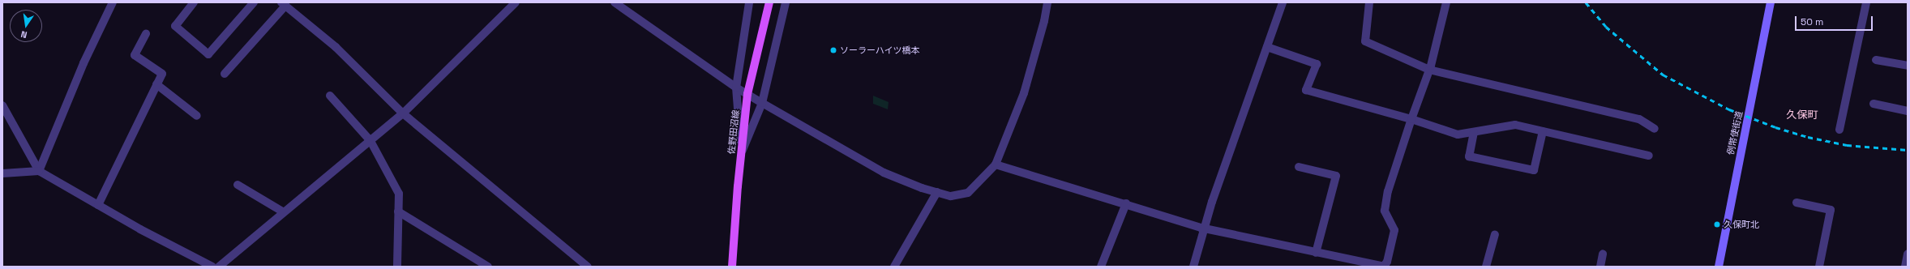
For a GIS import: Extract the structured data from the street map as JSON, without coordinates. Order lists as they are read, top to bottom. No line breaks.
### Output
{"streets":{"main road":["佐野田沼線"],"street":["例幣使街道"]},"districts":["久保町"],"places":["ソーラーハイツ橋本","久保町北"],"scale_bar":"50 m","north":"bottom"}
